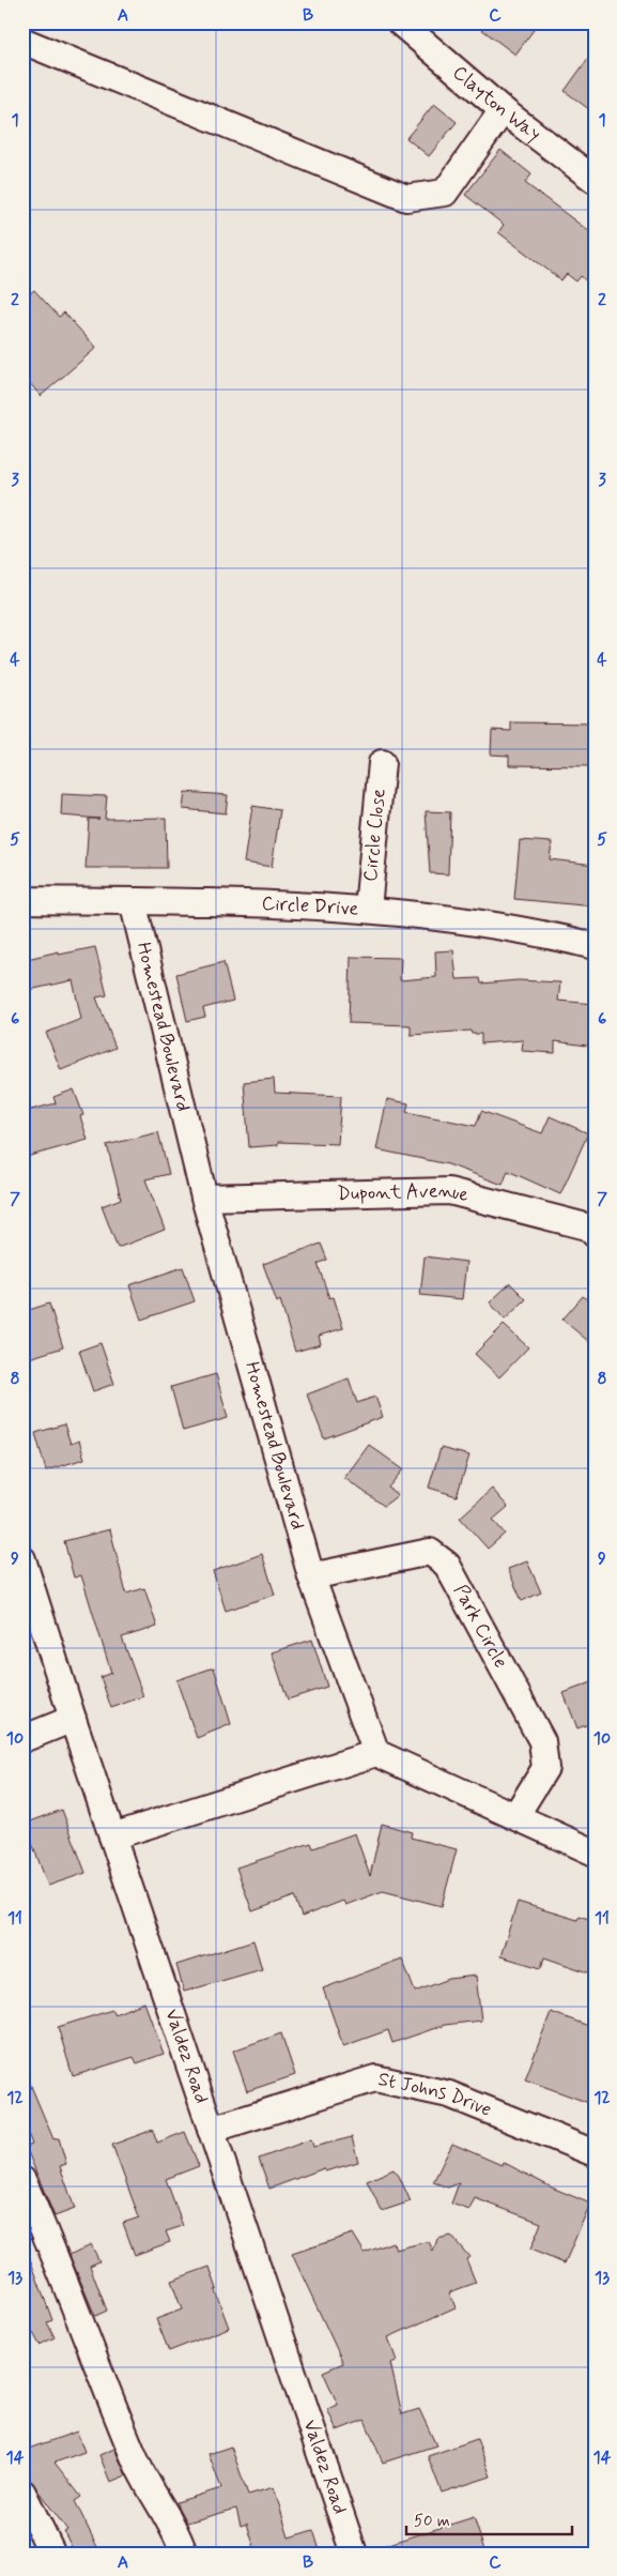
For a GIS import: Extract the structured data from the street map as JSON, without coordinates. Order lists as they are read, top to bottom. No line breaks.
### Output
{"streets":{"street":["Clayton Way","Circle Close","Circle Drive","Homestead Boulevard","Dupont Avenue","Park Circle","Valdez Road","St Johns Drive"]},"crossings":[["Circle Close","Circle Drive"],["Circle Drive","Homestead Boulevard"],["Homestead Boulevard","Dupont Avenue"],["Homestead Boulevard","Park Circle"],["Valdez Road","St Johns Drive"]],"scale_bar":"50 m","grid":{"columns":["A","B","C"],"rows":["1","2","3","4","5","6","7","8","9","10","11","12","13","14"]}}
